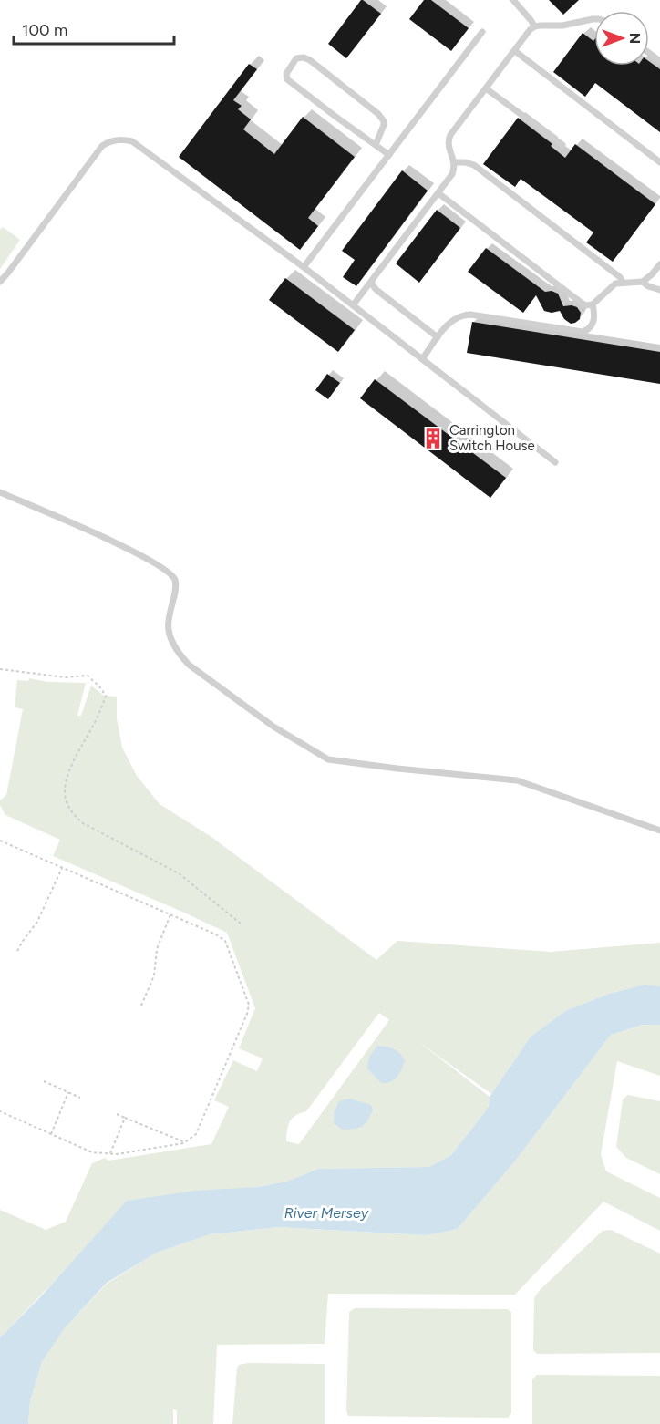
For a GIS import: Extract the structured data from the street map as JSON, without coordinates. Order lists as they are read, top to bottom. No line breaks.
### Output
{"water":["River Mersey"],"places":{"building":["Carrington Switch House"]},"scale_bar":"100 m","north":"right"}
